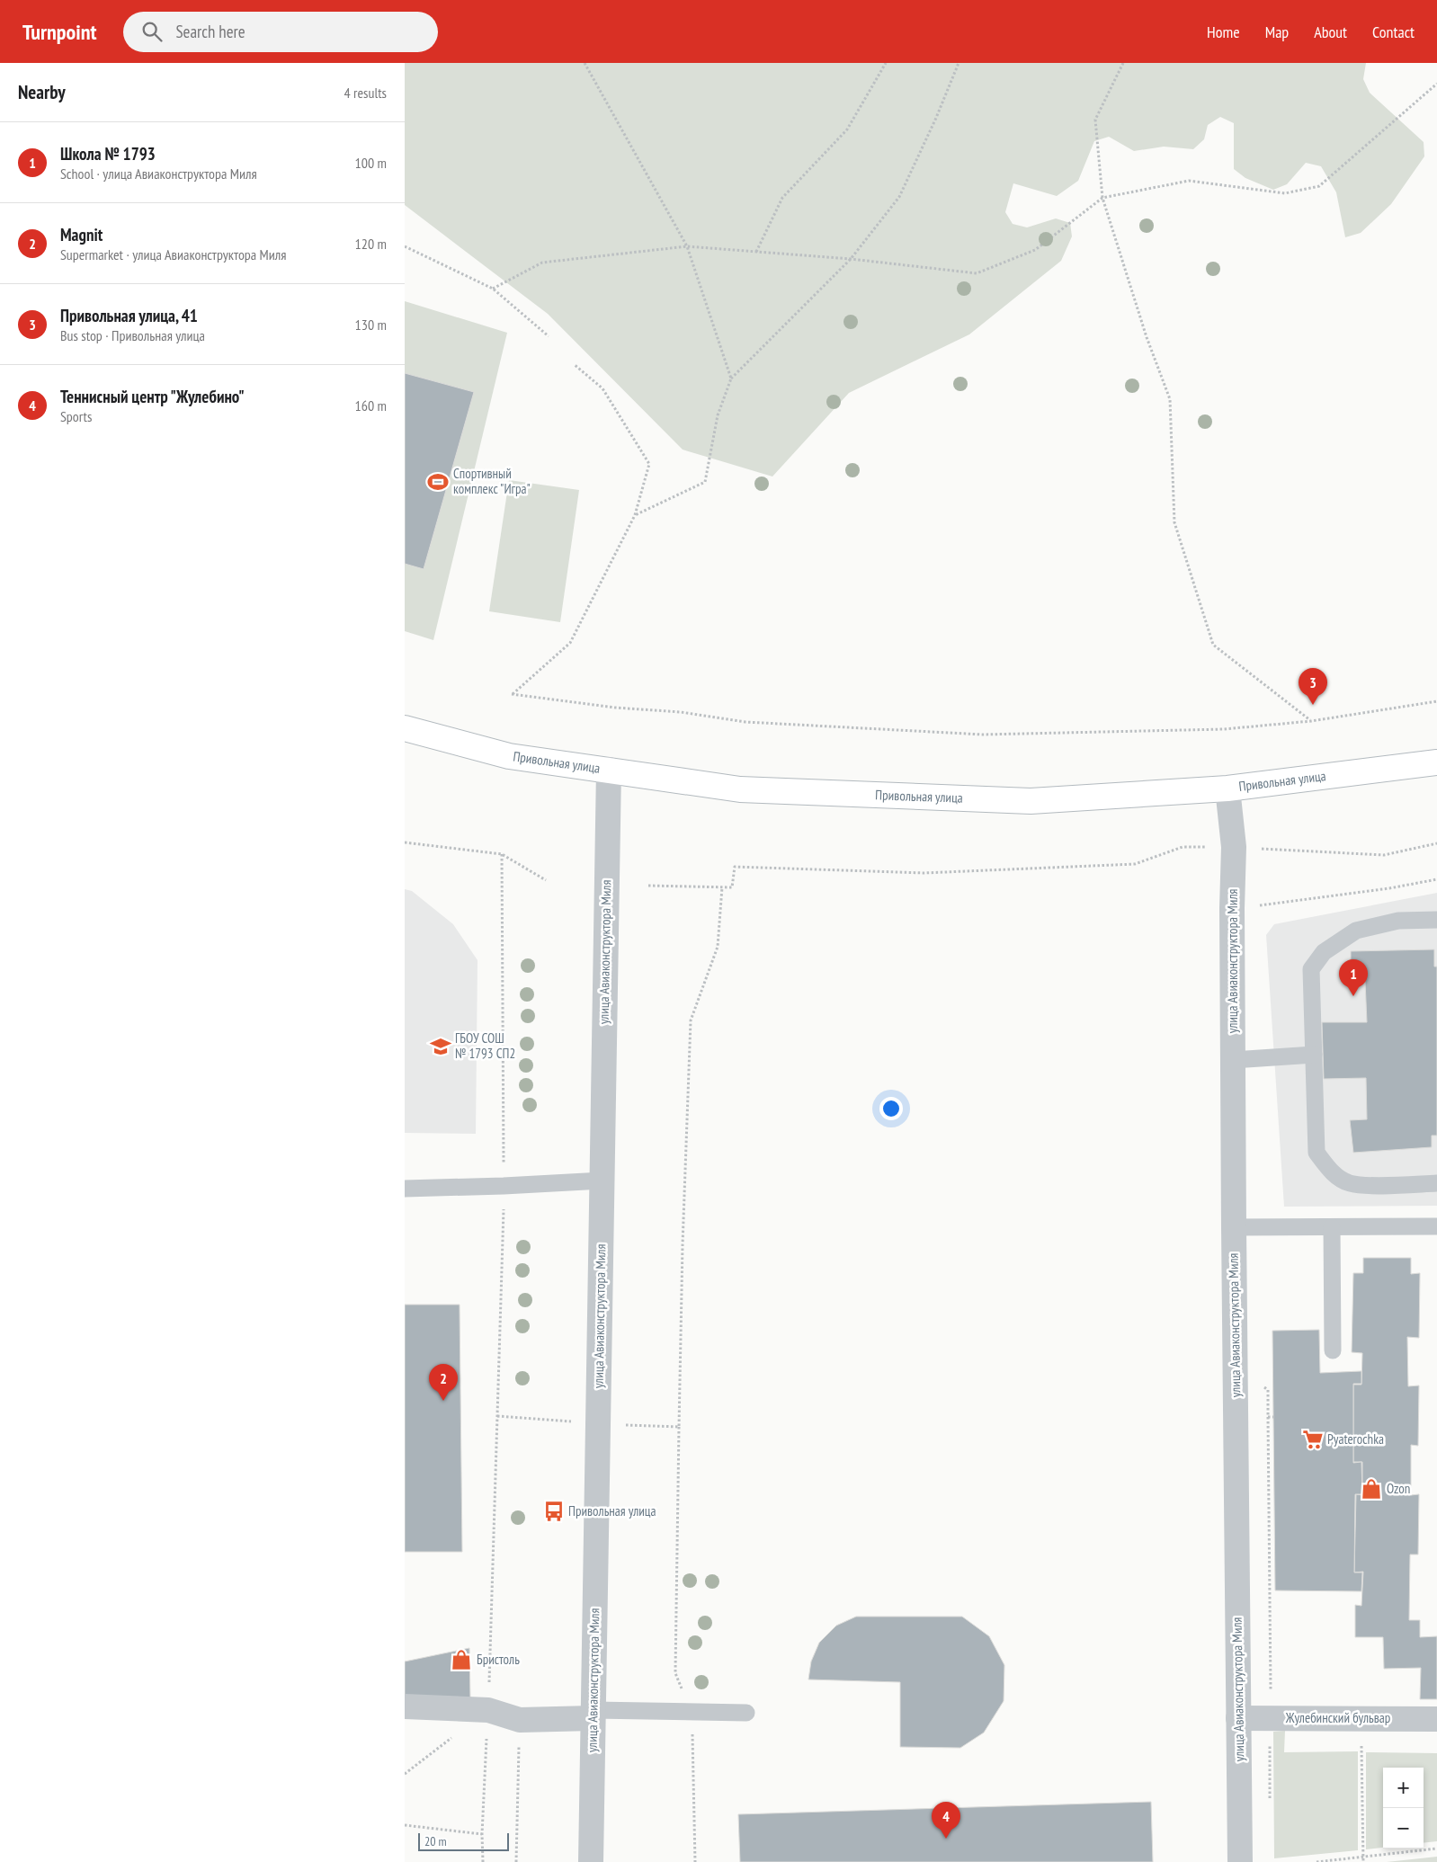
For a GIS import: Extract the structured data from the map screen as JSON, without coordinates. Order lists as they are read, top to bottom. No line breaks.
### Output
{"streets":{"main road":["Привольная улица"],"street":["улица Авиаконструктора Миля","Жулебинский бульвар"]},"crossings":[["Привольная улица","улица Авиаконструктора Миля"],["улица Авиаконструктора Миля","Жулебинский бульвар"]],"places":{"sports":["Спортивный комплекс \"Игра\""],"school or university":["ГБОУ СОШ № 1793 СП2"],"supermarket":["Pyaterochka"],"shop":["Ozon","Бристоль"],"bus stop":["Привольная улица"]},"scale_bar":"20 m","page":{"header":"Turnpoint","search":"Search here","nav":["Home","Map","About","Contact"],"heading":["Nearby","4 results"],"list":[{"mark":"1","name":"Школа № 1793","note":"School · улица Авиаконструктора Миля","value":"100 m"},{"mark":"2","name":"Magnit","note":"Supermarket · улица Авиаконструктора Миля","value":"120 m"},{"mark":"3","name":"Привольная улица, 41","note":"Bus stop · Привольная улица","value":"130 m"},{"mark":"4","name":"Теннисный центр \"Жулебино\"","note":"Sports","value":"160 m"}],"pins":["3","1","2","4"],"map_buttons":["+","−"],"scale":"20 m"}}
